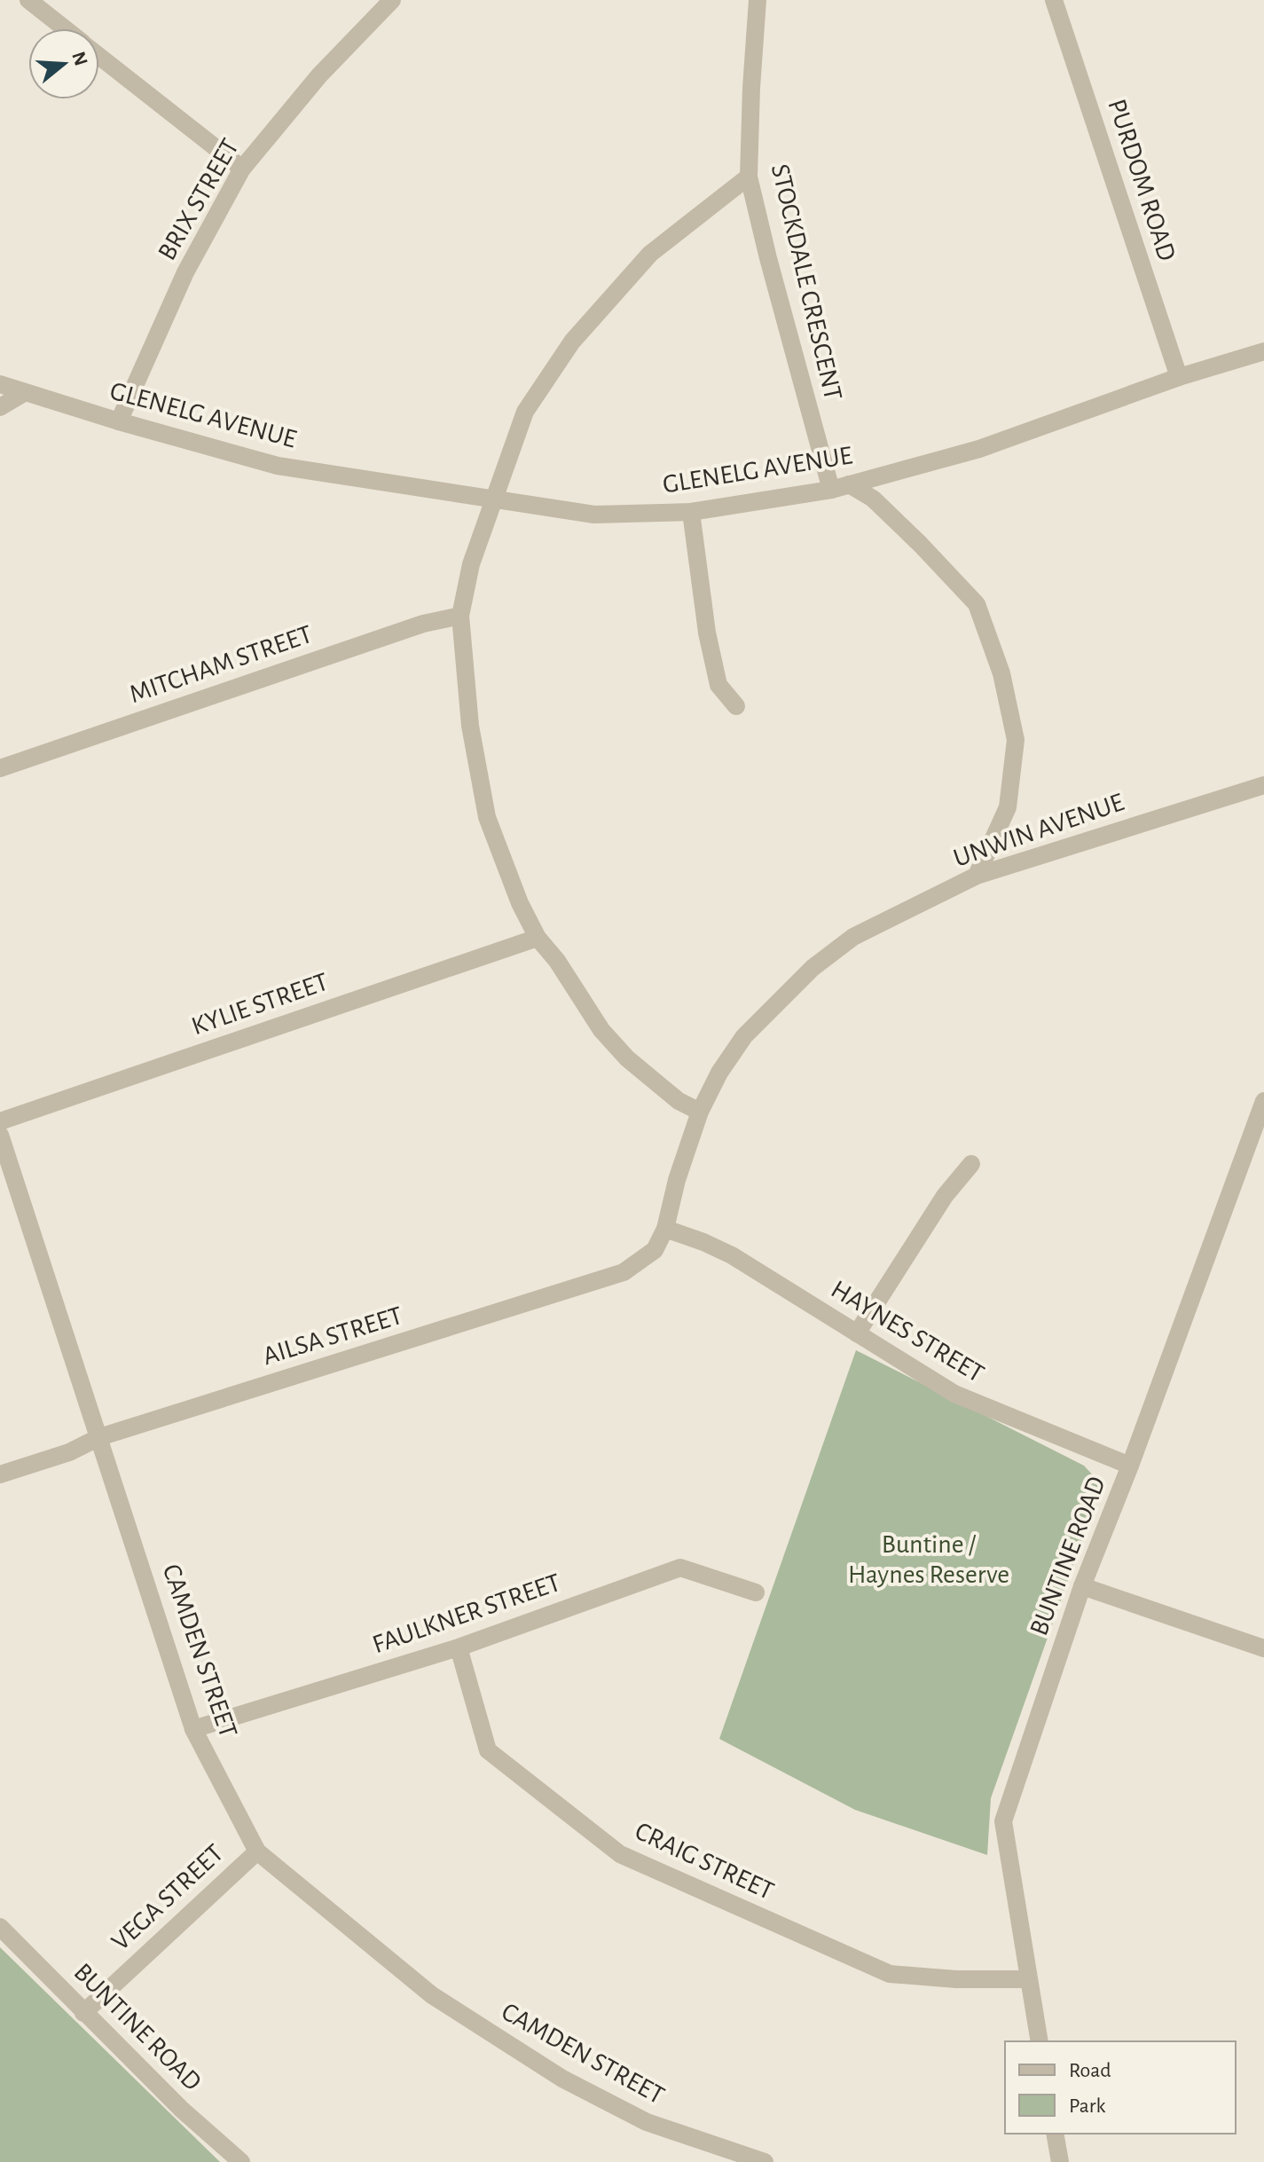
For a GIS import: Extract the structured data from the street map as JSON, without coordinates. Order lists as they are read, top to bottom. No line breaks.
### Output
{"streets":{"street":["PURDOM ROAD","BRIX STREET","STOCKDALE CRESCENT","GLENELG AVENUE","MITCHAM STREET","UNWIN AVENUE","KYLIE STREET","HAYNES STREET","AILSA STREET","BUNTINE ROAD","FAULKNER STREET","CAMDEN STREET","CRAIG STREET","VEGA STREET"]},"crossings":[["PURDOM ROAD","GLENELG AVENUE"],["BRIX STREET","GLENELG AVENUE"],["STOCKDALE CRESCENT","GLENELG AVENUE"],["UNWIN AVENUE","HAYNES STREET"],["UNWIN AVENUE","AILSA STREET"],["HAYNES STREET","AILSA STREET"],["HAYNES STREET","BUNTINE ROAD"],["AILSA STREET","CAMDEN STREET"],["BUNTINE ROAD","CRAIG STREET"],["BUNTINE ROAD","VEGA STREET"],["FAULKNER STREET","CAMDEN STREET"],["FAULKNER STREET","CRAIG STREET"],["CAMDEN STREET","VEGA STREET"]],"parks":["Buntine / Haynes Reserve"],"legend":["Road","Park"],"north":"right"}
